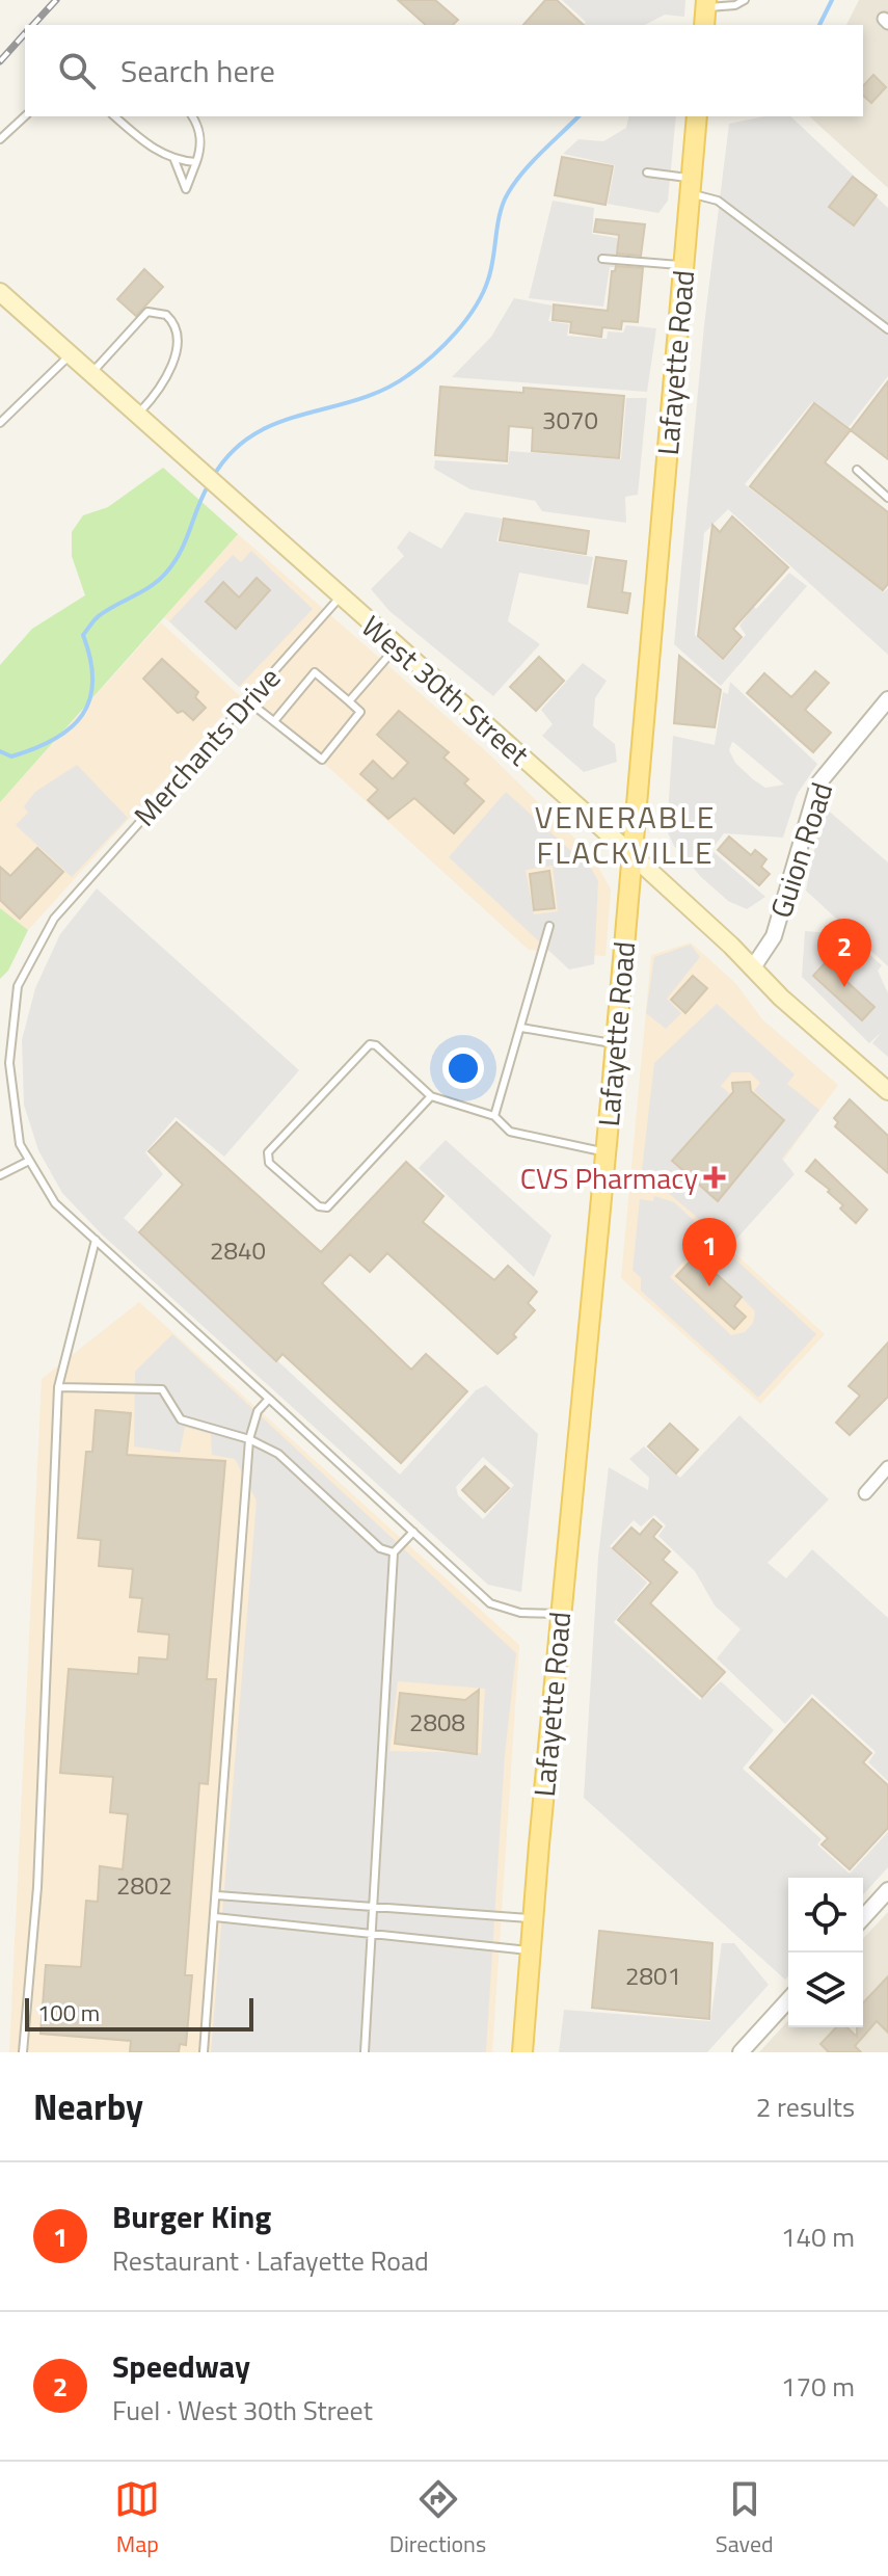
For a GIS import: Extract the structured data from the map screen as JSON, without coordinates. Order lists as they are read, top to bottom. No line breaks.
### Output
{"streets":{"main road":["Lafayette Road","West 30th Street"],"street":["Guion Road"],"lane":["Merchants Drive"]},"crossings":[["Lafayette Road","West 30th Street"],["Lafayette Road","Merchants Drive"],["West 30th Street","Merchants Drive"],["West 30th Street","Guion Road"]],"districts":["VENERABLE FLACKVILLE"],"places":{"health":["CVS Pharmacy"]},"house_numbers":["3070","2840","2808","2802","2801"],"scale_bar":"100 m","page":{"search":"Search here","pins":["2","1"],"scale":"100 m","heading":["Nearby","2 results"],"list":[{"mark":"1","name":"Burger King","note":"Restaurant · Lafayette Road","value":"140 m"},{"mark":"2","name":"Speedway","note":"Fuel · West 30th Street","value":"170 m"}],"nav":["Map","Directions","Saved"]}}
